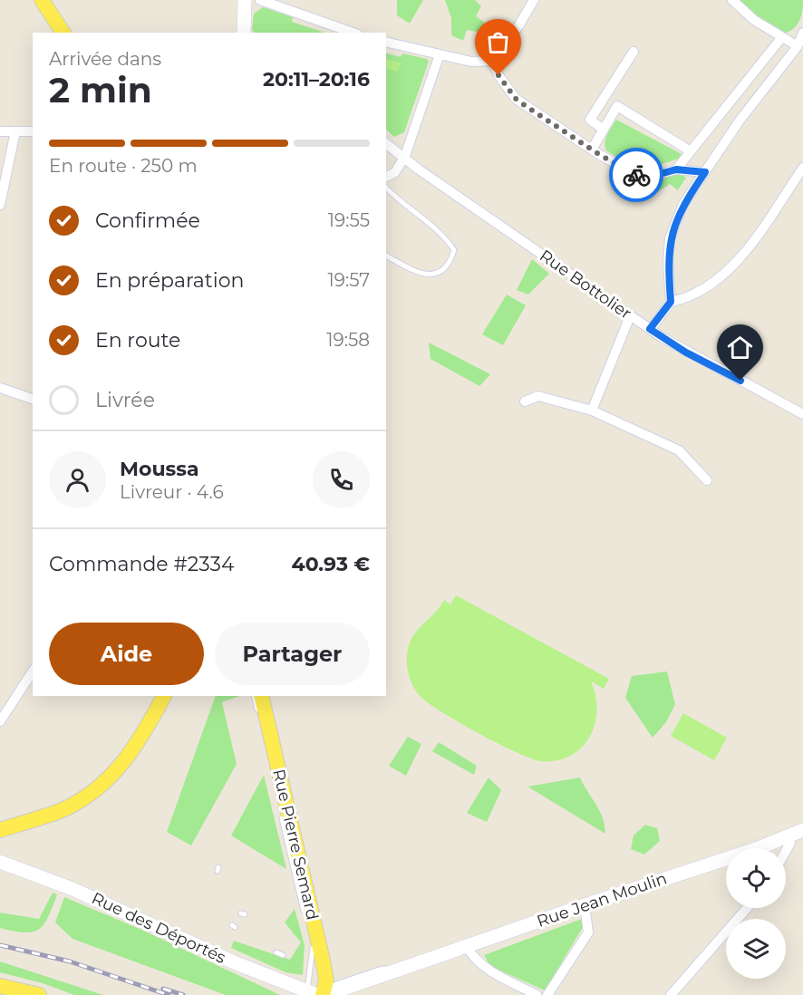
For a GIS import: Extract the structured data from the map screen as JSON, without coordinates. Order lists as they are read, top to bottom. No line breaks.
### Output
{"streets":{"main road":["Rue Pierre Semard","Rue Jean Moulin","Rue des Déportés"],"street":["Rue Bottolier"]},"crossings":[["Rue Pierre Semard","Rue Jean Moulin"],["Rue Pierre Semard","Rue des Déportés"],["Rue Jean Moulin","Rue des Déportés"]],"page":{"heading":["2 min","Arrivée dans","20:11–20:16"],"panel":["Moussa","Livreur · 4.6","Commande #2334","40.93 €"],"bar":"En route · 250 m","list":[["Confirmée","19:55"],["En préparation","19:57"],["En route","19:58"],"Livrée"],"buttons":["Aide","Partager"]}}
